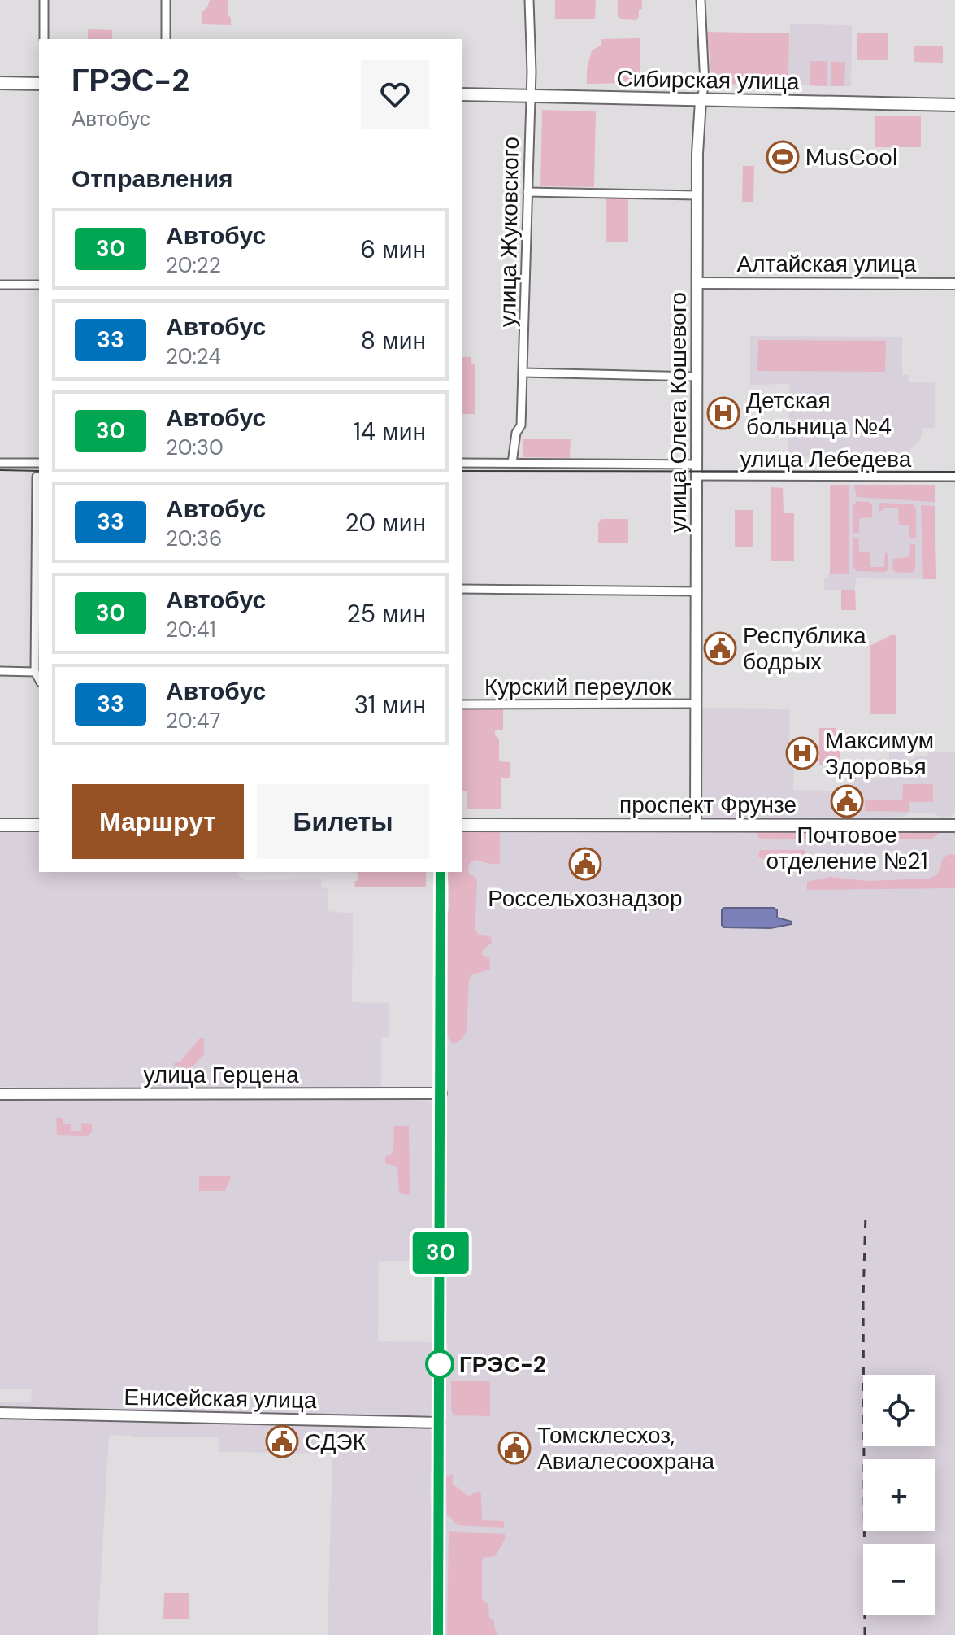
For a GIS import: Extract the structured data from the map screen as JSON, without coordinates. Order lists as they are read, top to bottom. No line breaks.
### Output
{"streets":{"main road":["Сибирская улица","проспект Фрунзе"],"street":["улица Жуковского","Алтайская улица","улица Олега Кошевого","улица Лебедева","Курский переулок","улица Герцена","Енисейская улица"]},"crossings":[["Сибирская улица","улица Жуковского"],["Сибирская улица","улица Олега Кошевого"],["Алтайская улица","улица Олега Кошевого"],["улица Олега Кошевого","улица Лебедева"],["улица Олега Кошевого","Курский переулок"],["улица Олега Кошевого","проспект Фрунзе"]],"places":{"sports":["MusCool"],"hospital":["Детская больница №4","Максимум Здоровья"],"public building":["Республика бодрых","Почтовое отделение №21","Россельхознадзор","СДЭК","Томсклесхоз, Авиалесоохрана"],"other":["ГРЭС-2"]},"lines":["bus line 30"],"page":{"on_map":"30","heading":[["ГРЭС-2","Автобус"],"Отправления"],"list":[{"mark":"30","name":"Автобус","note":"20:22","value":"6 мин"},{"mark":"33","name":"Автобус","note":"20:24","value":"8 мин"},{"mark":"30","name":"Автобус","note":"20:30","value":"14 мин"},{"mark":"33","name":"Автобус","note":"20:36","value":"20 мин"},{"mark":"30","name":"Автобус","note":"20:41","value":"25 мин"},{"mark":"33","name":"Автобус","note":"20:47","value":"31 мин"}],"buttons":["Маршрут","Билеты"],"map_buttons":["+","−"]}}
